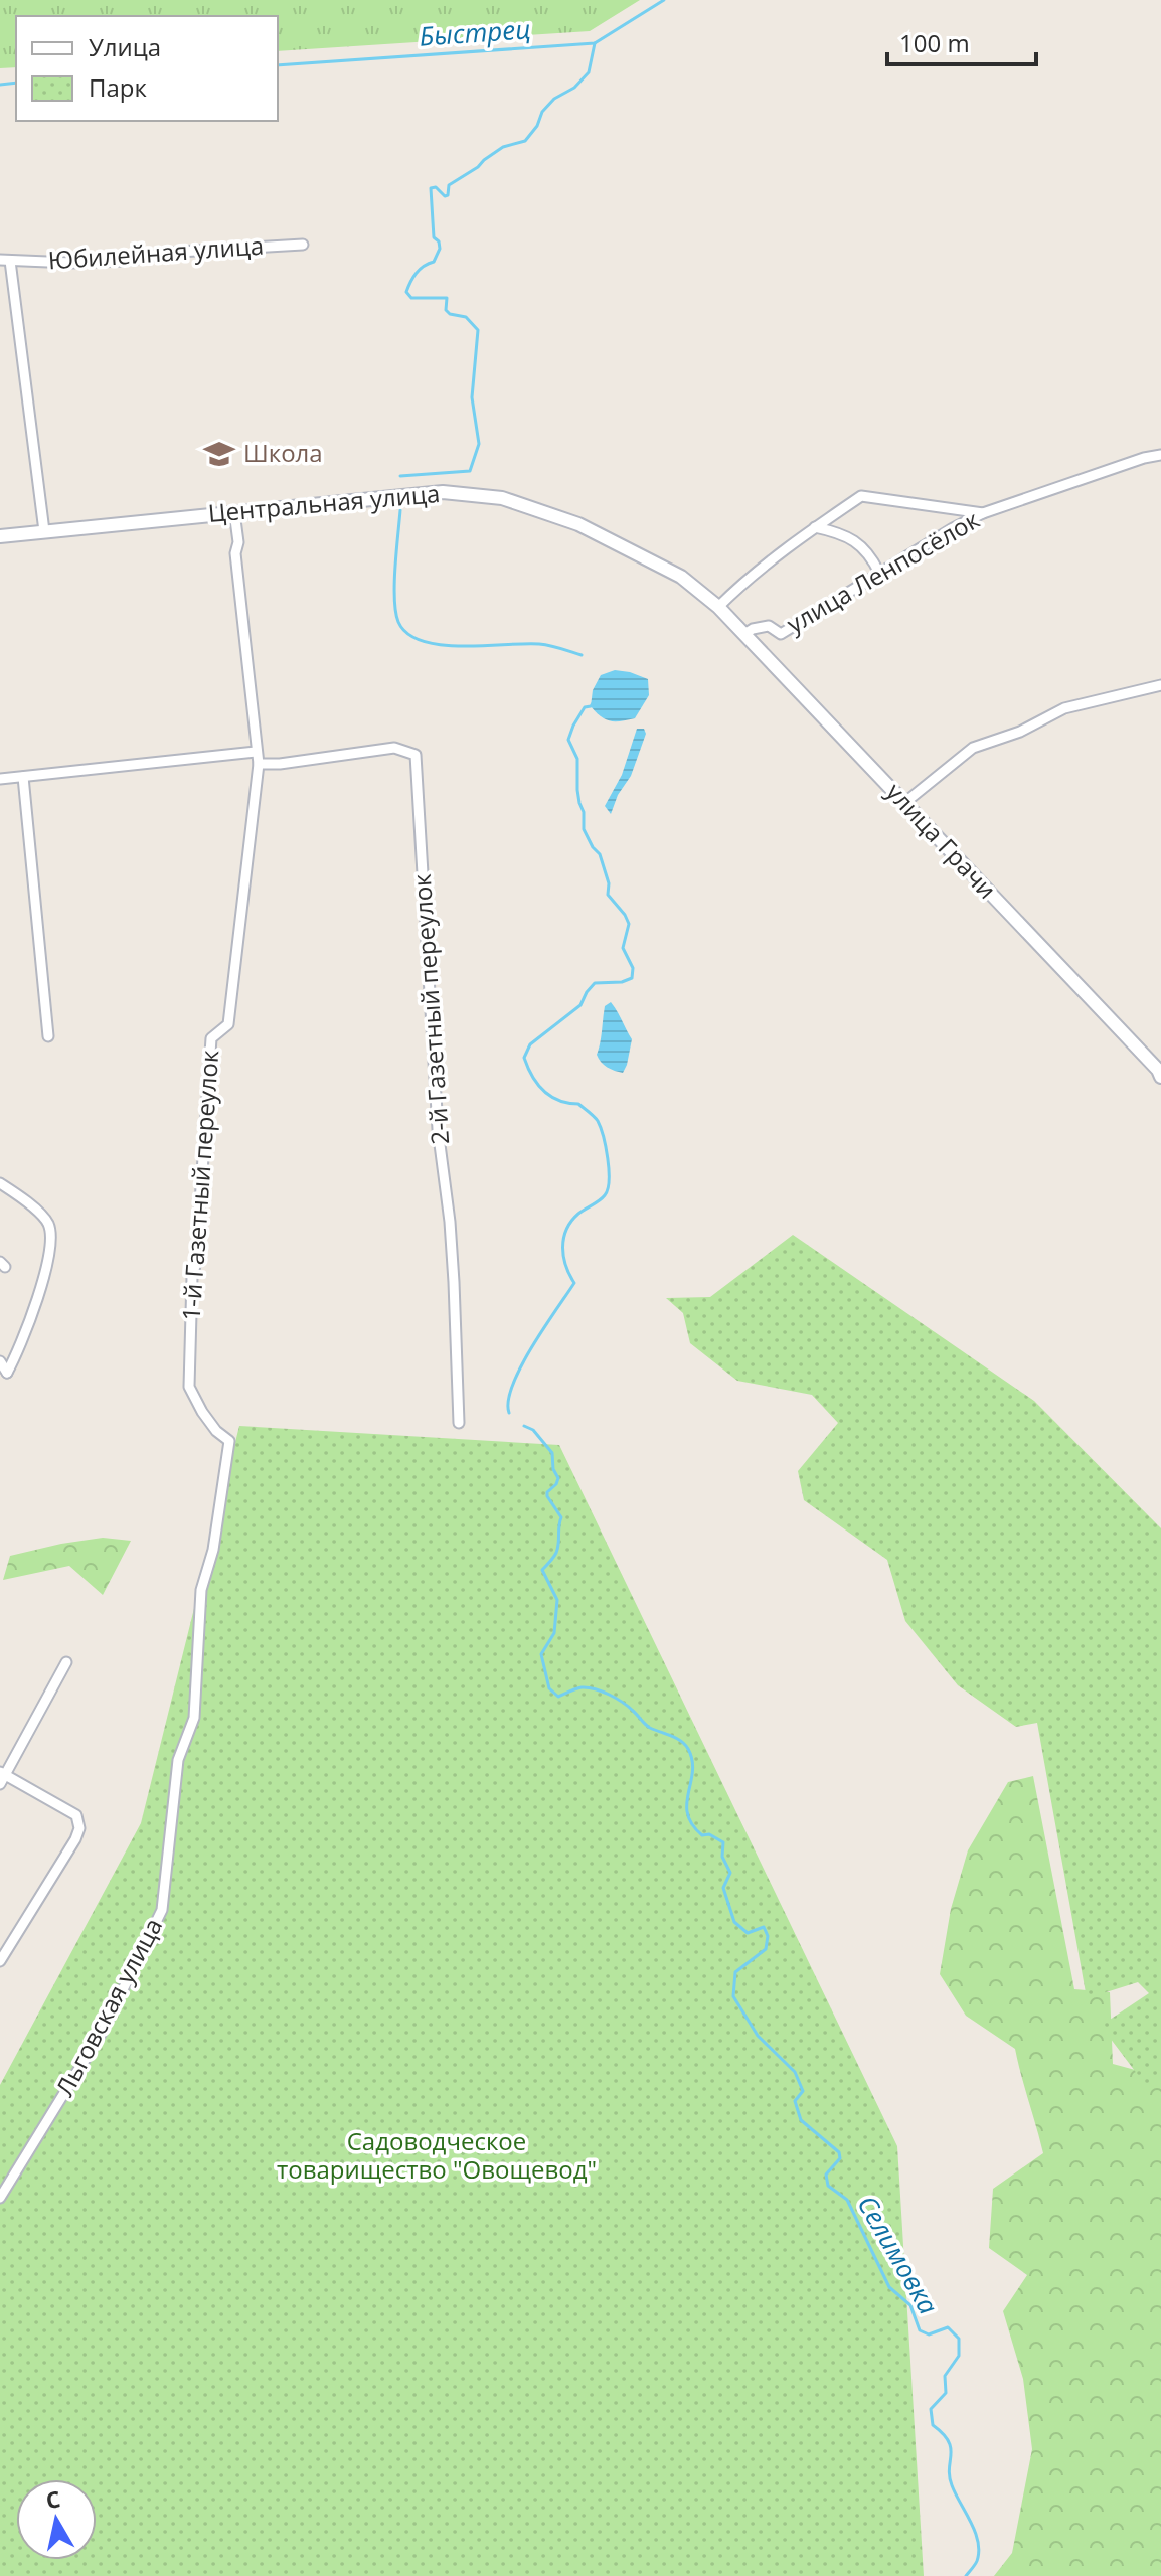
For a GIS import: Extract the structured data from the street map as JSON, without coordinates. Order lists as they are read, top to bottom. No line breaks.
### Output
{"streets":{"street":["Юбилейная улица","Центральная улица","улица Ленпосёлок","улица Грачи","2-й Газетный переулок","1-й Газетный переулок","Льговская улица"]},"crossings":[["Юбилейная улица","Центральная улица"],["Центральная улица","улица Грачи"],["Центральная улица","1-й Газетный переулок"],["улица Ленпосёлок","улица Грачи"],["2-й Газетный переулок","1-й Газетный переулок"],["1-й Газетный переулок","Льговская улица"]],"water":["Быстрец","Селимовка"],"parks":["Садоводческое товарищество \"Овощевод\""],"places":{"school or university":["Школа"]},"legend":["Улица","Парк"],"scale_bar":"100 m","north":"top"}
